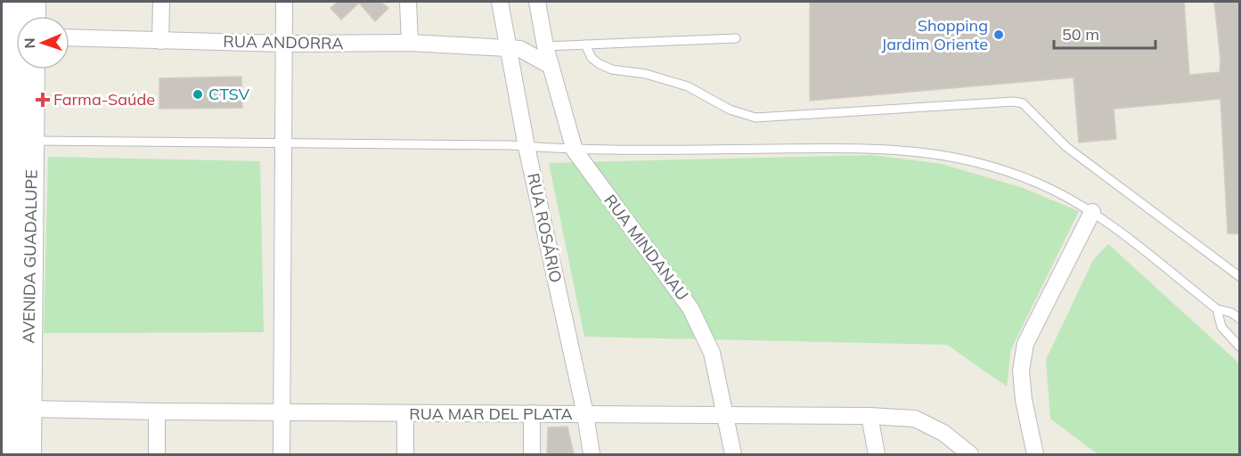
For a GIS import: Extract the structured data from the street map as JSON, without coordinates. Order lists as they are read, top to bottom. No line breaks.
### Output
{"streets":{"street":["RUA ANDORRA","RUA ROSÁRIO","RUA MINDANAU","AVENIDA GUADALUPE","RUA MAR DEL PLATA"]},"crossings":[["RUA ANDORRA","RUA ROSÁRIO"],["RUA ANDORRA","RUA MINDANAU"],["RUA ROSÁRIO","RUA MAR DEL PLATA"],["RUA MINDANAU","RUA MAR DEL PLATA"],["AVENIDA GUADALUPE","RUA MAR DEL PLATA"]],"places":{"other":["Shopping Jardim Oriente","CTSV"],"health":["Farma-Saúde"]},"scale_bar":"50 m","north":"left"}
